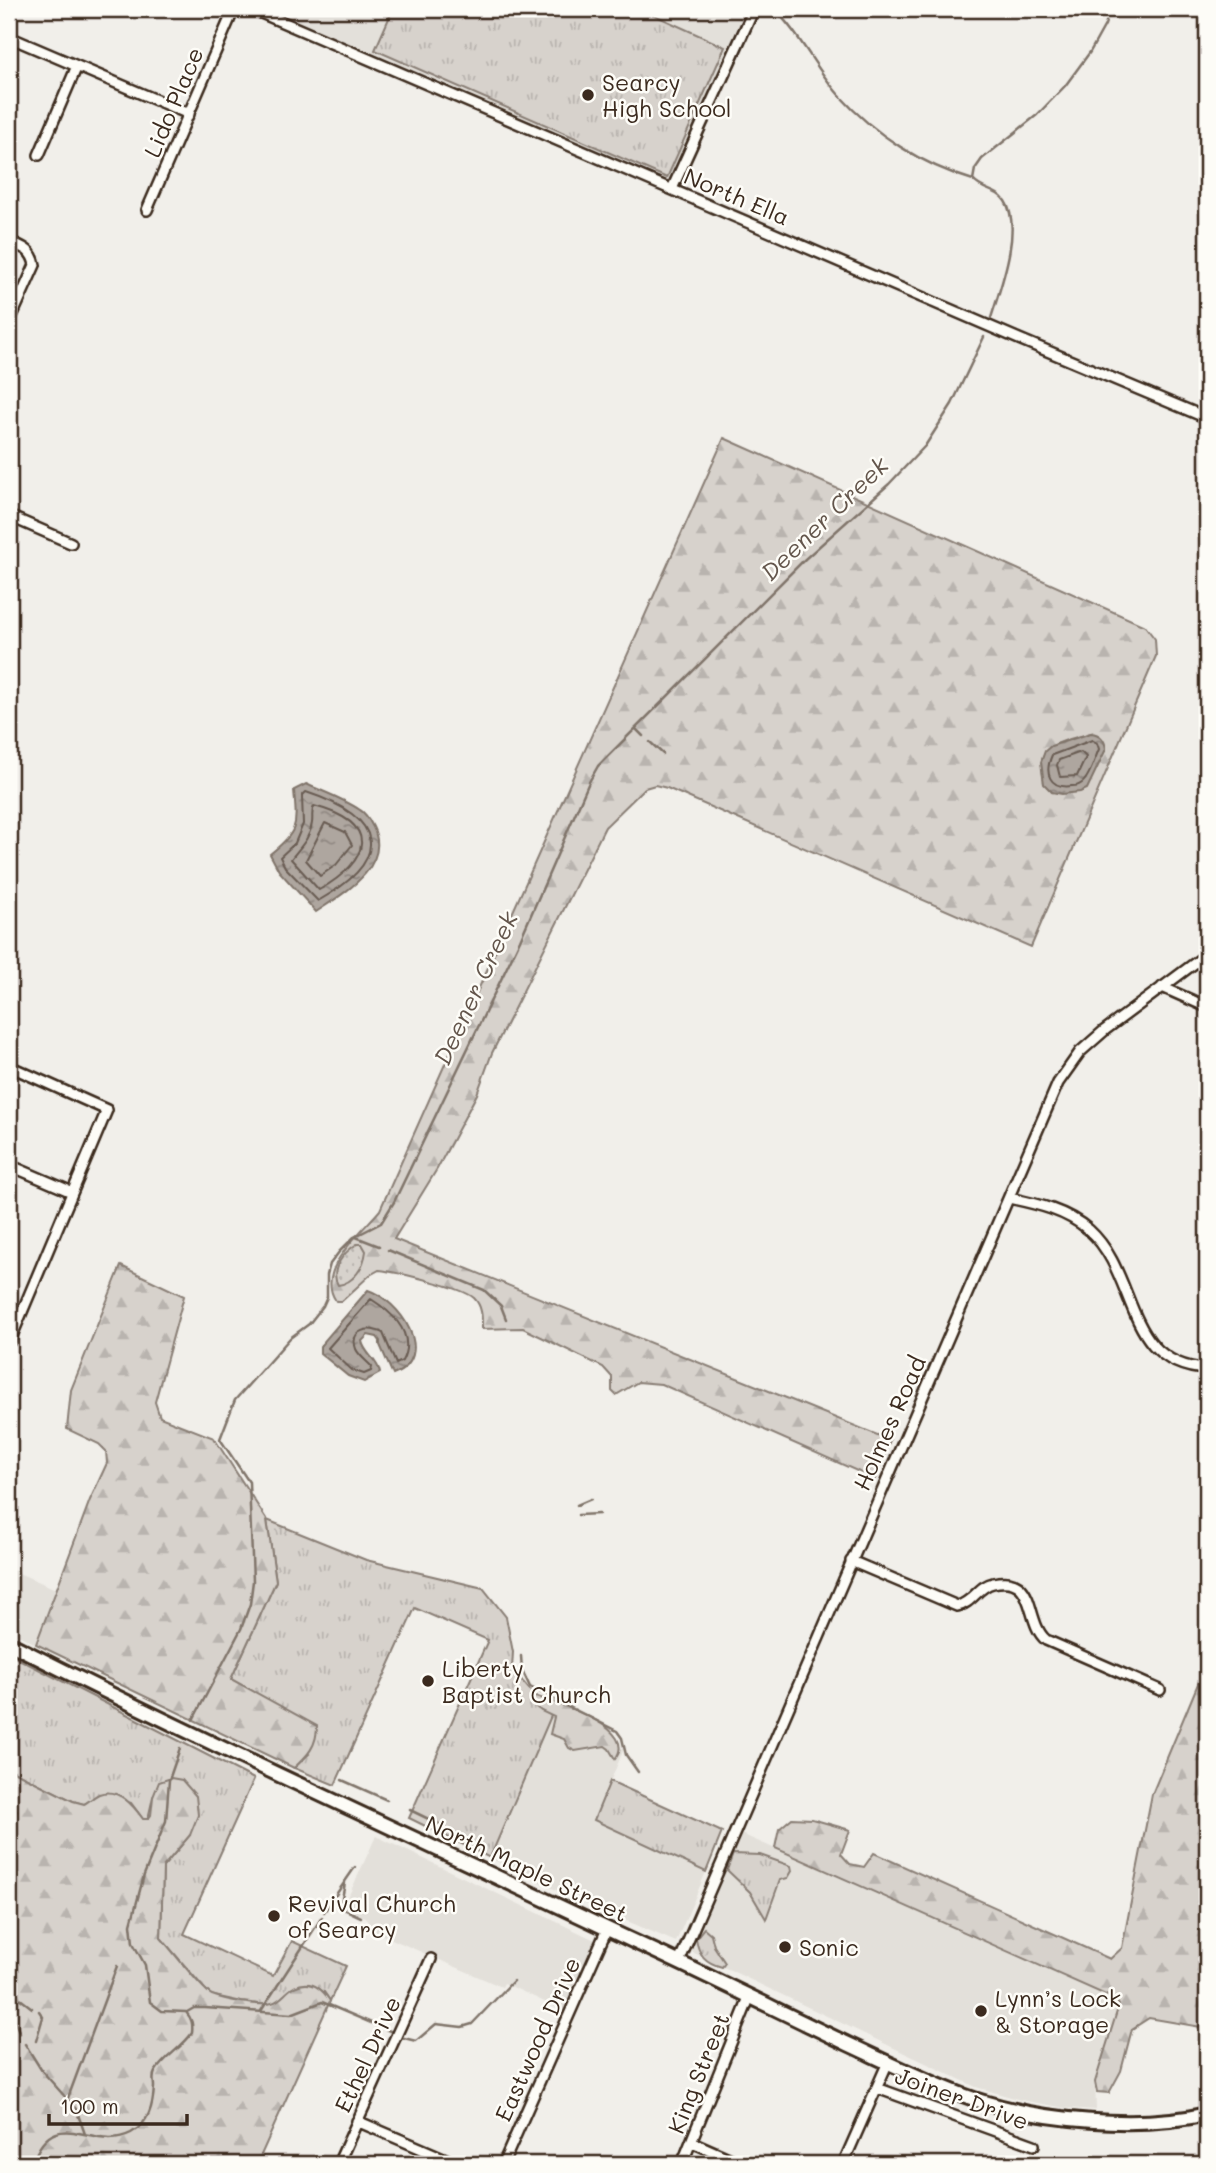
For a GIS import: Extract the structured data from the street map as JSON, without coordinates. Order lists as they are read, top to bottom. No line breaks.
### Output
{"streets":{"main road":["North Maple Street"],"street":["Lido Place","North Ella","Holmes Road","Eastwood Drive","Ethel Drive","King Street","Joiner Drive"]},"crossings":[["Holmes Road","North Maple Street"],["North Maple Street","Eastwood Drive"],["North Maple Street","King Street"]],"water":["Deener Creek"],"places":["Searcy High School","Liberty Baptist Church","Revival Church of Searcy","Sonic","Lynn’s Lock & Storage"],"scale_bar":"100 m"}
